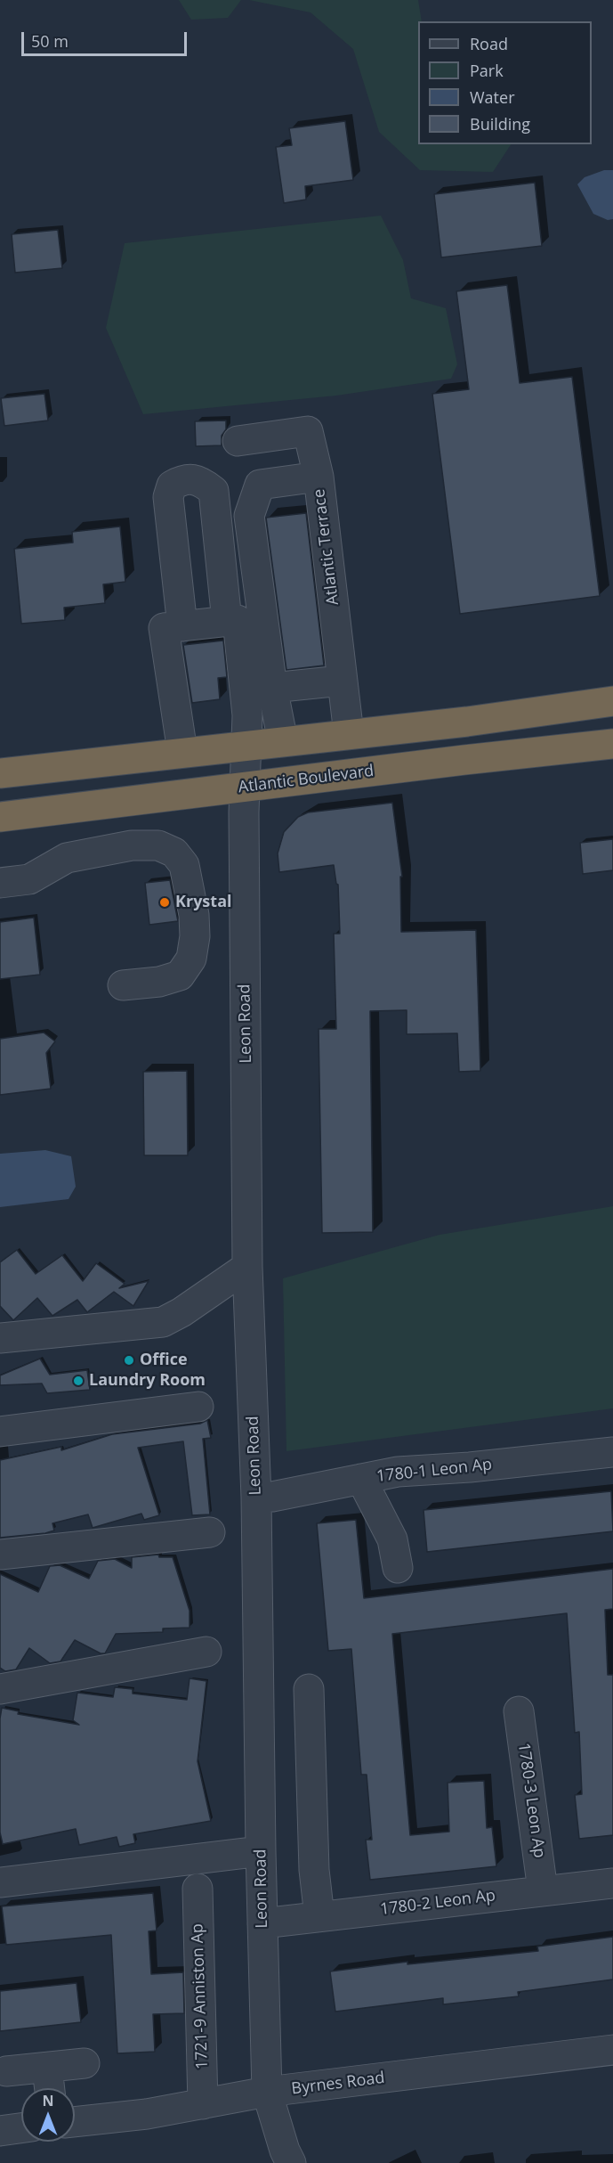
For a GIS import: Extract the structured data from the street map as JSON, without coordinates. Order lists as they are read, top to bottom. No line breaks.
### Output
{"streets":{"highway":["Atlantic Boulevard"],"street":["Atlantic Terrace","Leon Road","1780-1 Leon Ap","1780-3 Leon Ap","1780-2 Leon Ap","1721-9 Anniston Ap","Byrnes Road"]},"crossings":[["Atlantic Boulevard","Leon Road"],["Leon Road","1780-1 Leon Ap"],["Leon Road","1780-2 Leon Ap"],["Leon Road","Byrnes Road"],["1780-3 Leon Ap","1780-2 Leon Ap"],["1721-9 Anniston Ap","Byrnes Road"]],"places":["Krystal","Office","Laundry Room"],"legend":["Road","Park","Water","Building"],"scale_bar":"50 m","north":"top"}
